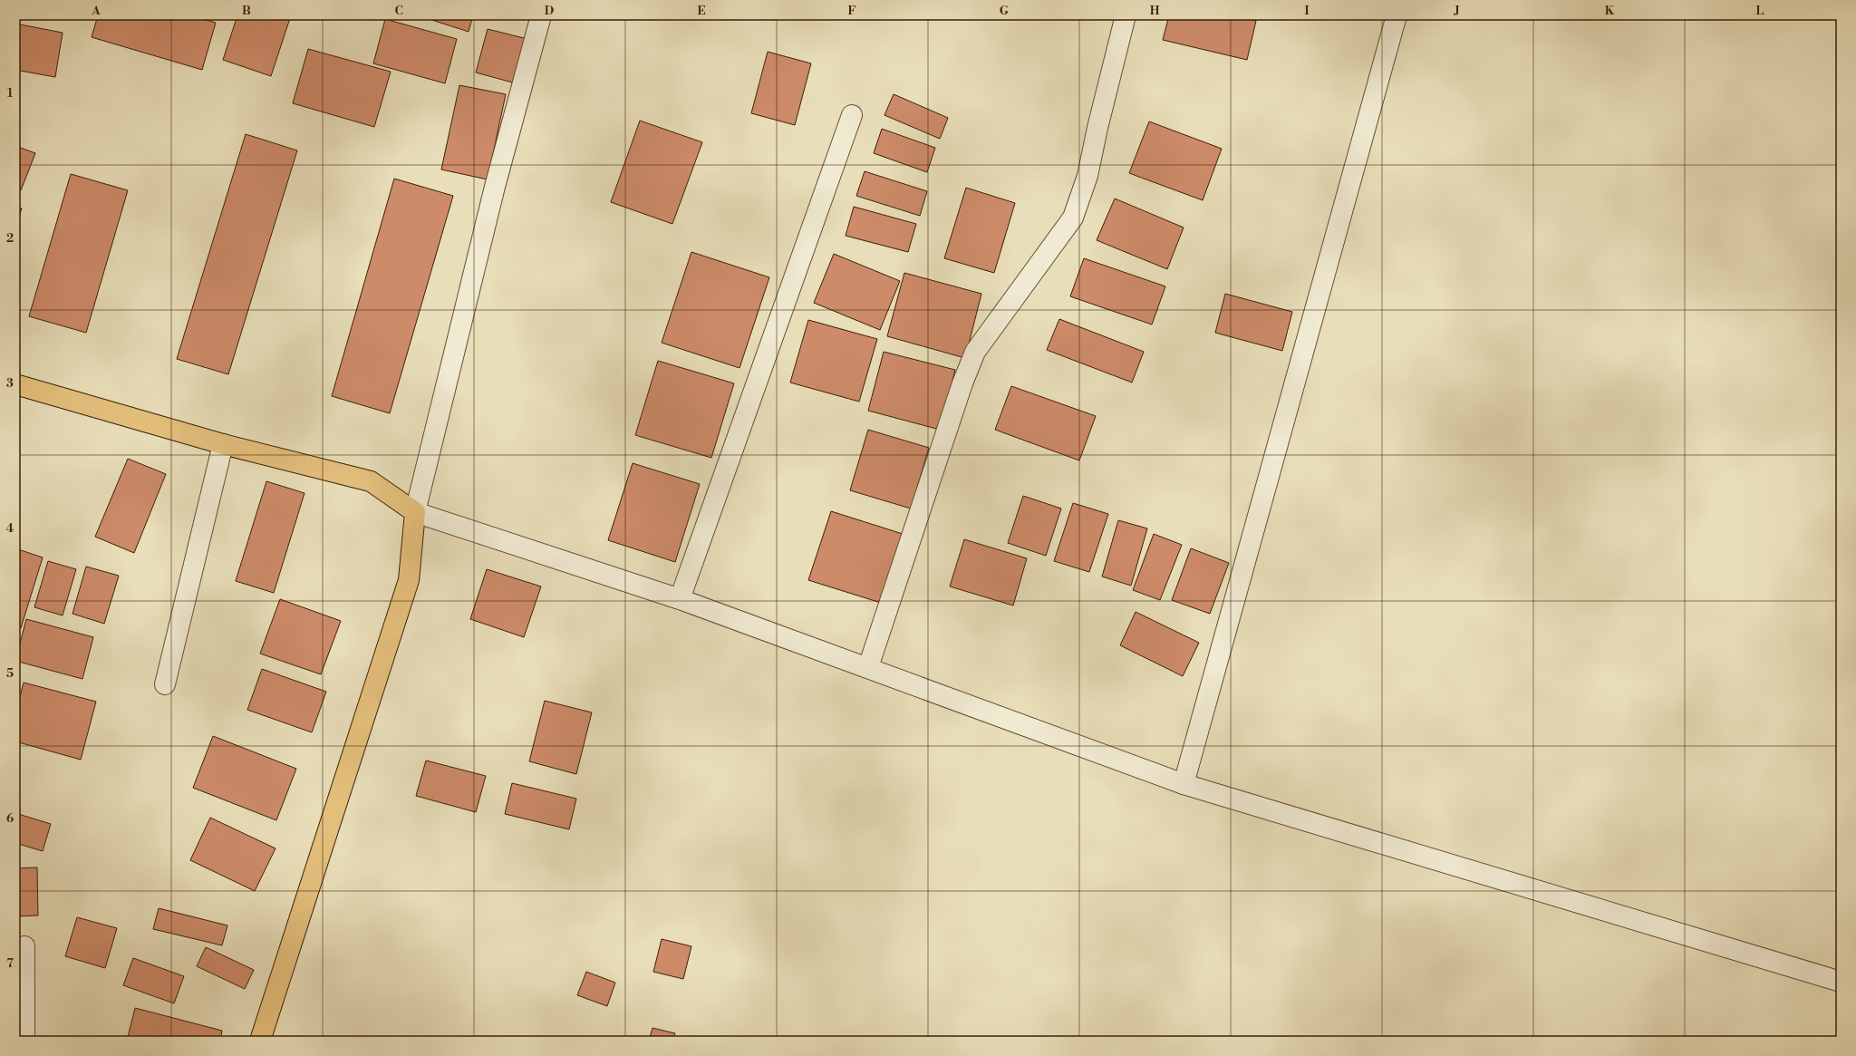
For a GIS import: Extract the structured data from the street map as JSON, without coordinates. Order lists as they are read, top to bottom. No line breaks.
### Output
{"grid":{"columns":["A","B","C","D","E","F","G","H","I","J","K","L"],"rows":["1","2","3","4","5","6","7"]}}
